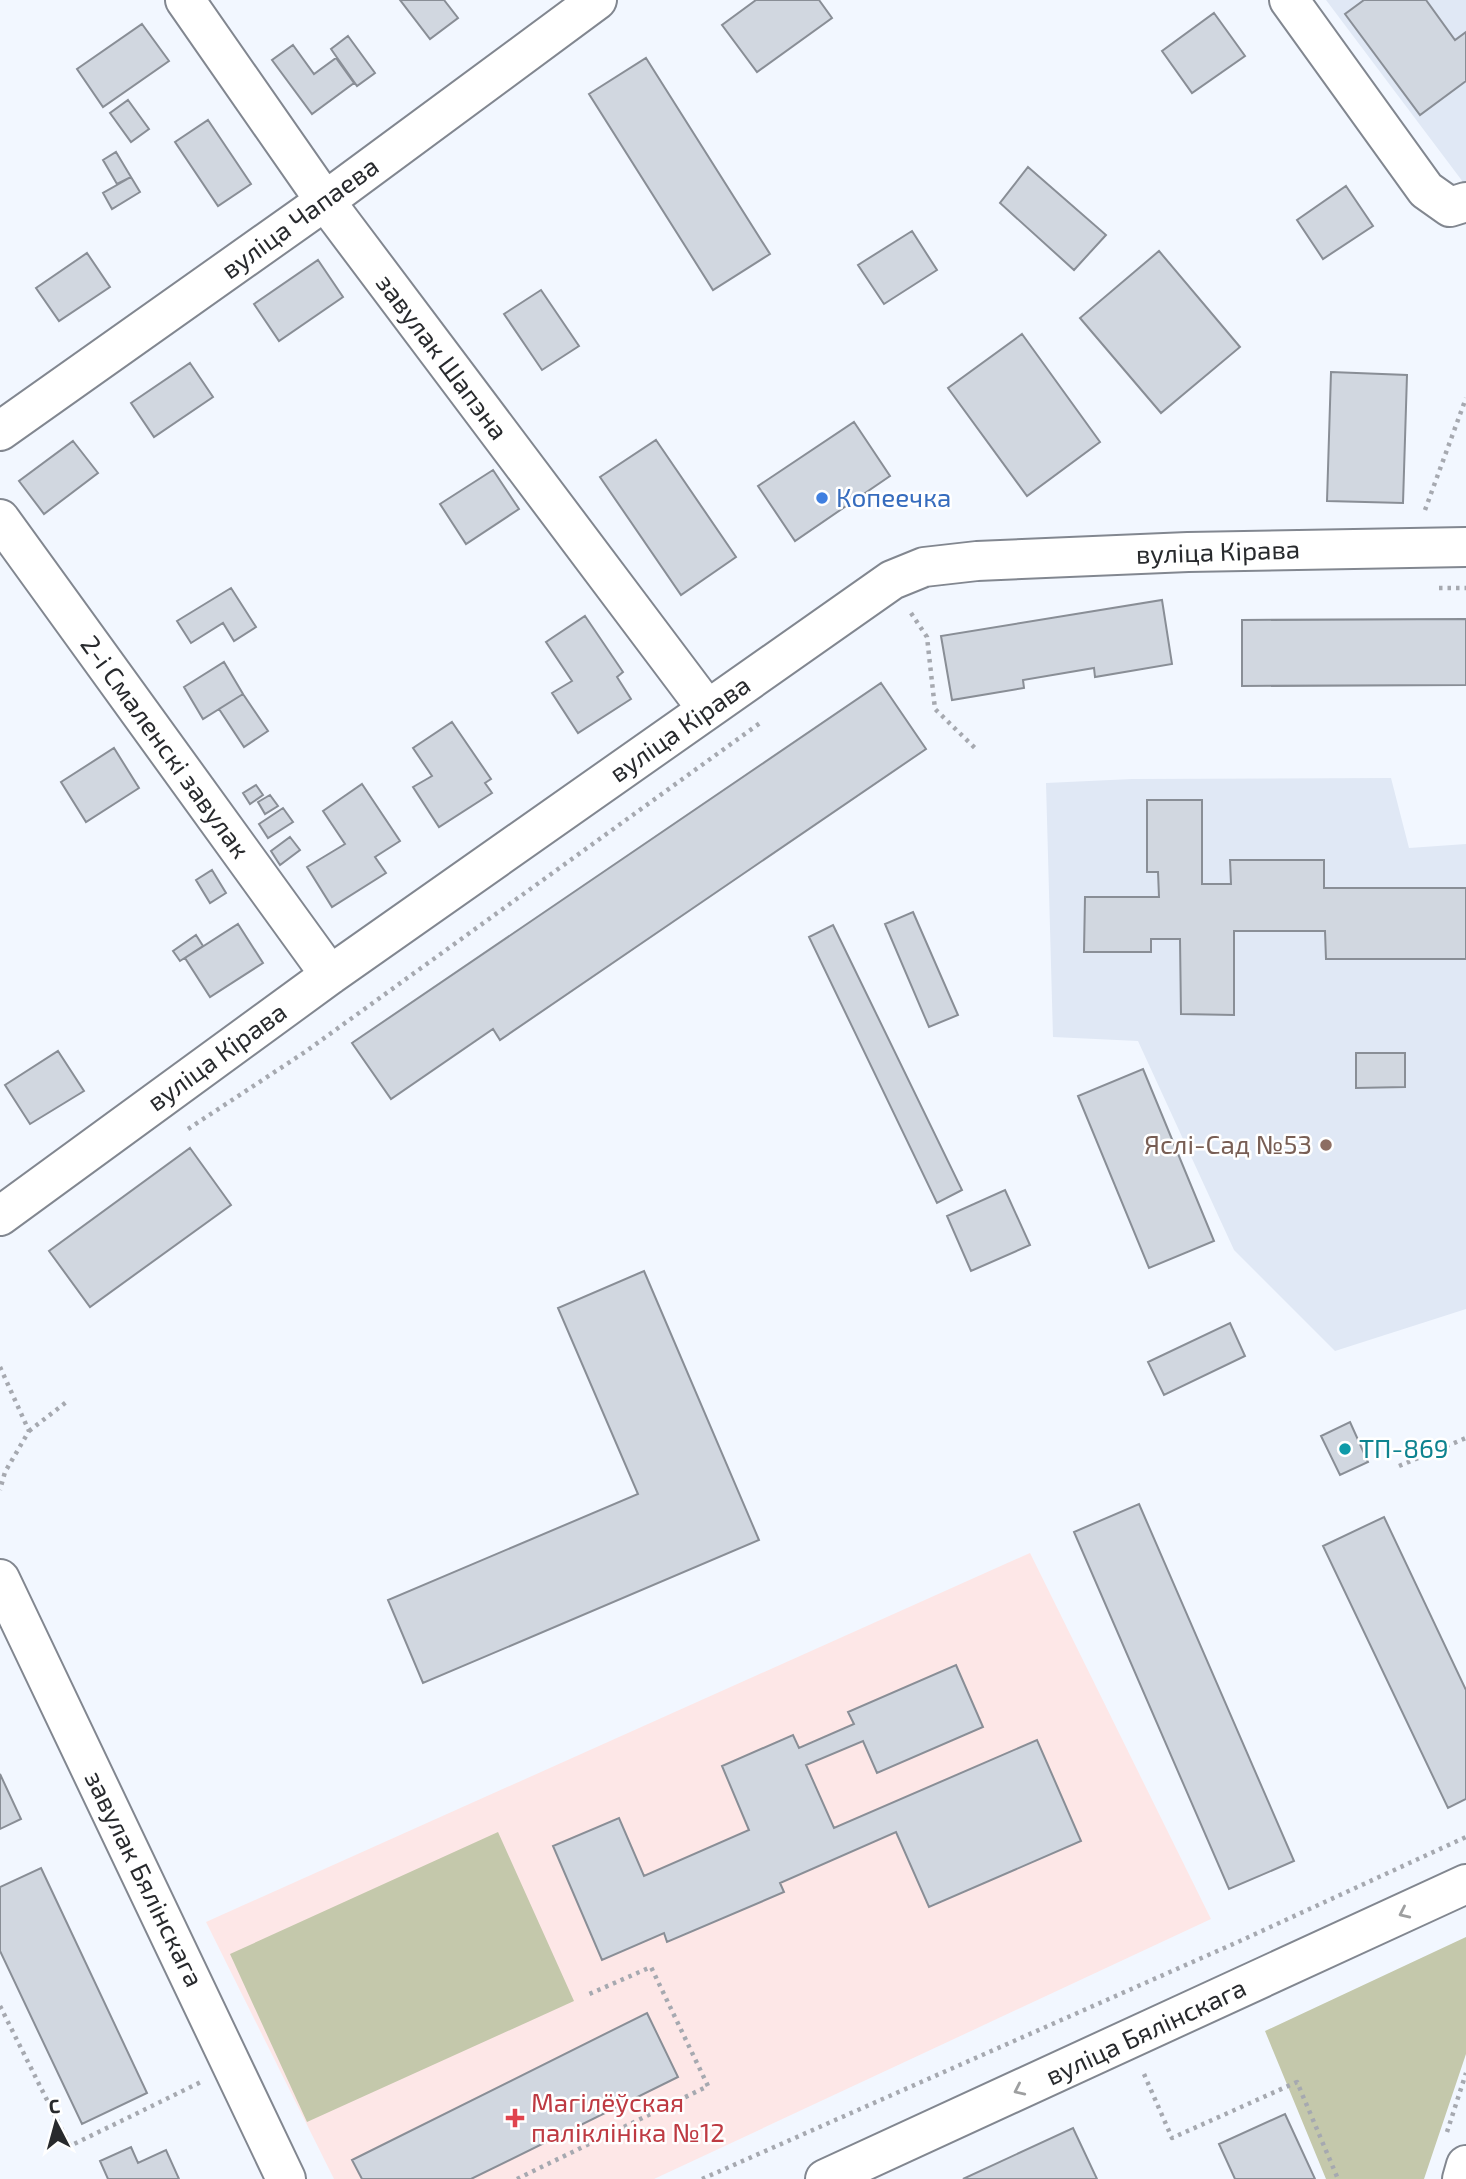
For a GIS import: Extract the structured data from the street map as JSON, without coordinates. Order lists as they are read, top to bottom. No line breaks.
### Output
{"streets":{"street":["вуліца Чапаева","завулак Шапэна","вуліца Кірава","2-і Смаленскі завулак","завулак Бялінскага","вуліца Бялінскага"]},"crossings":[["вуліца Чапаева","завулак Шапэна"],["завулак Шапэна","вуліца Кірава"],["вуліца Кірава","2-і Смаленскі завулак"]],"one_way":["вуліца Бялінскага"],"places":{"other":["Копеечка","Яслі-Сад №53","ТП-869"],"health":["Магілёўская паліклініка №12"]},"north":"top"}
